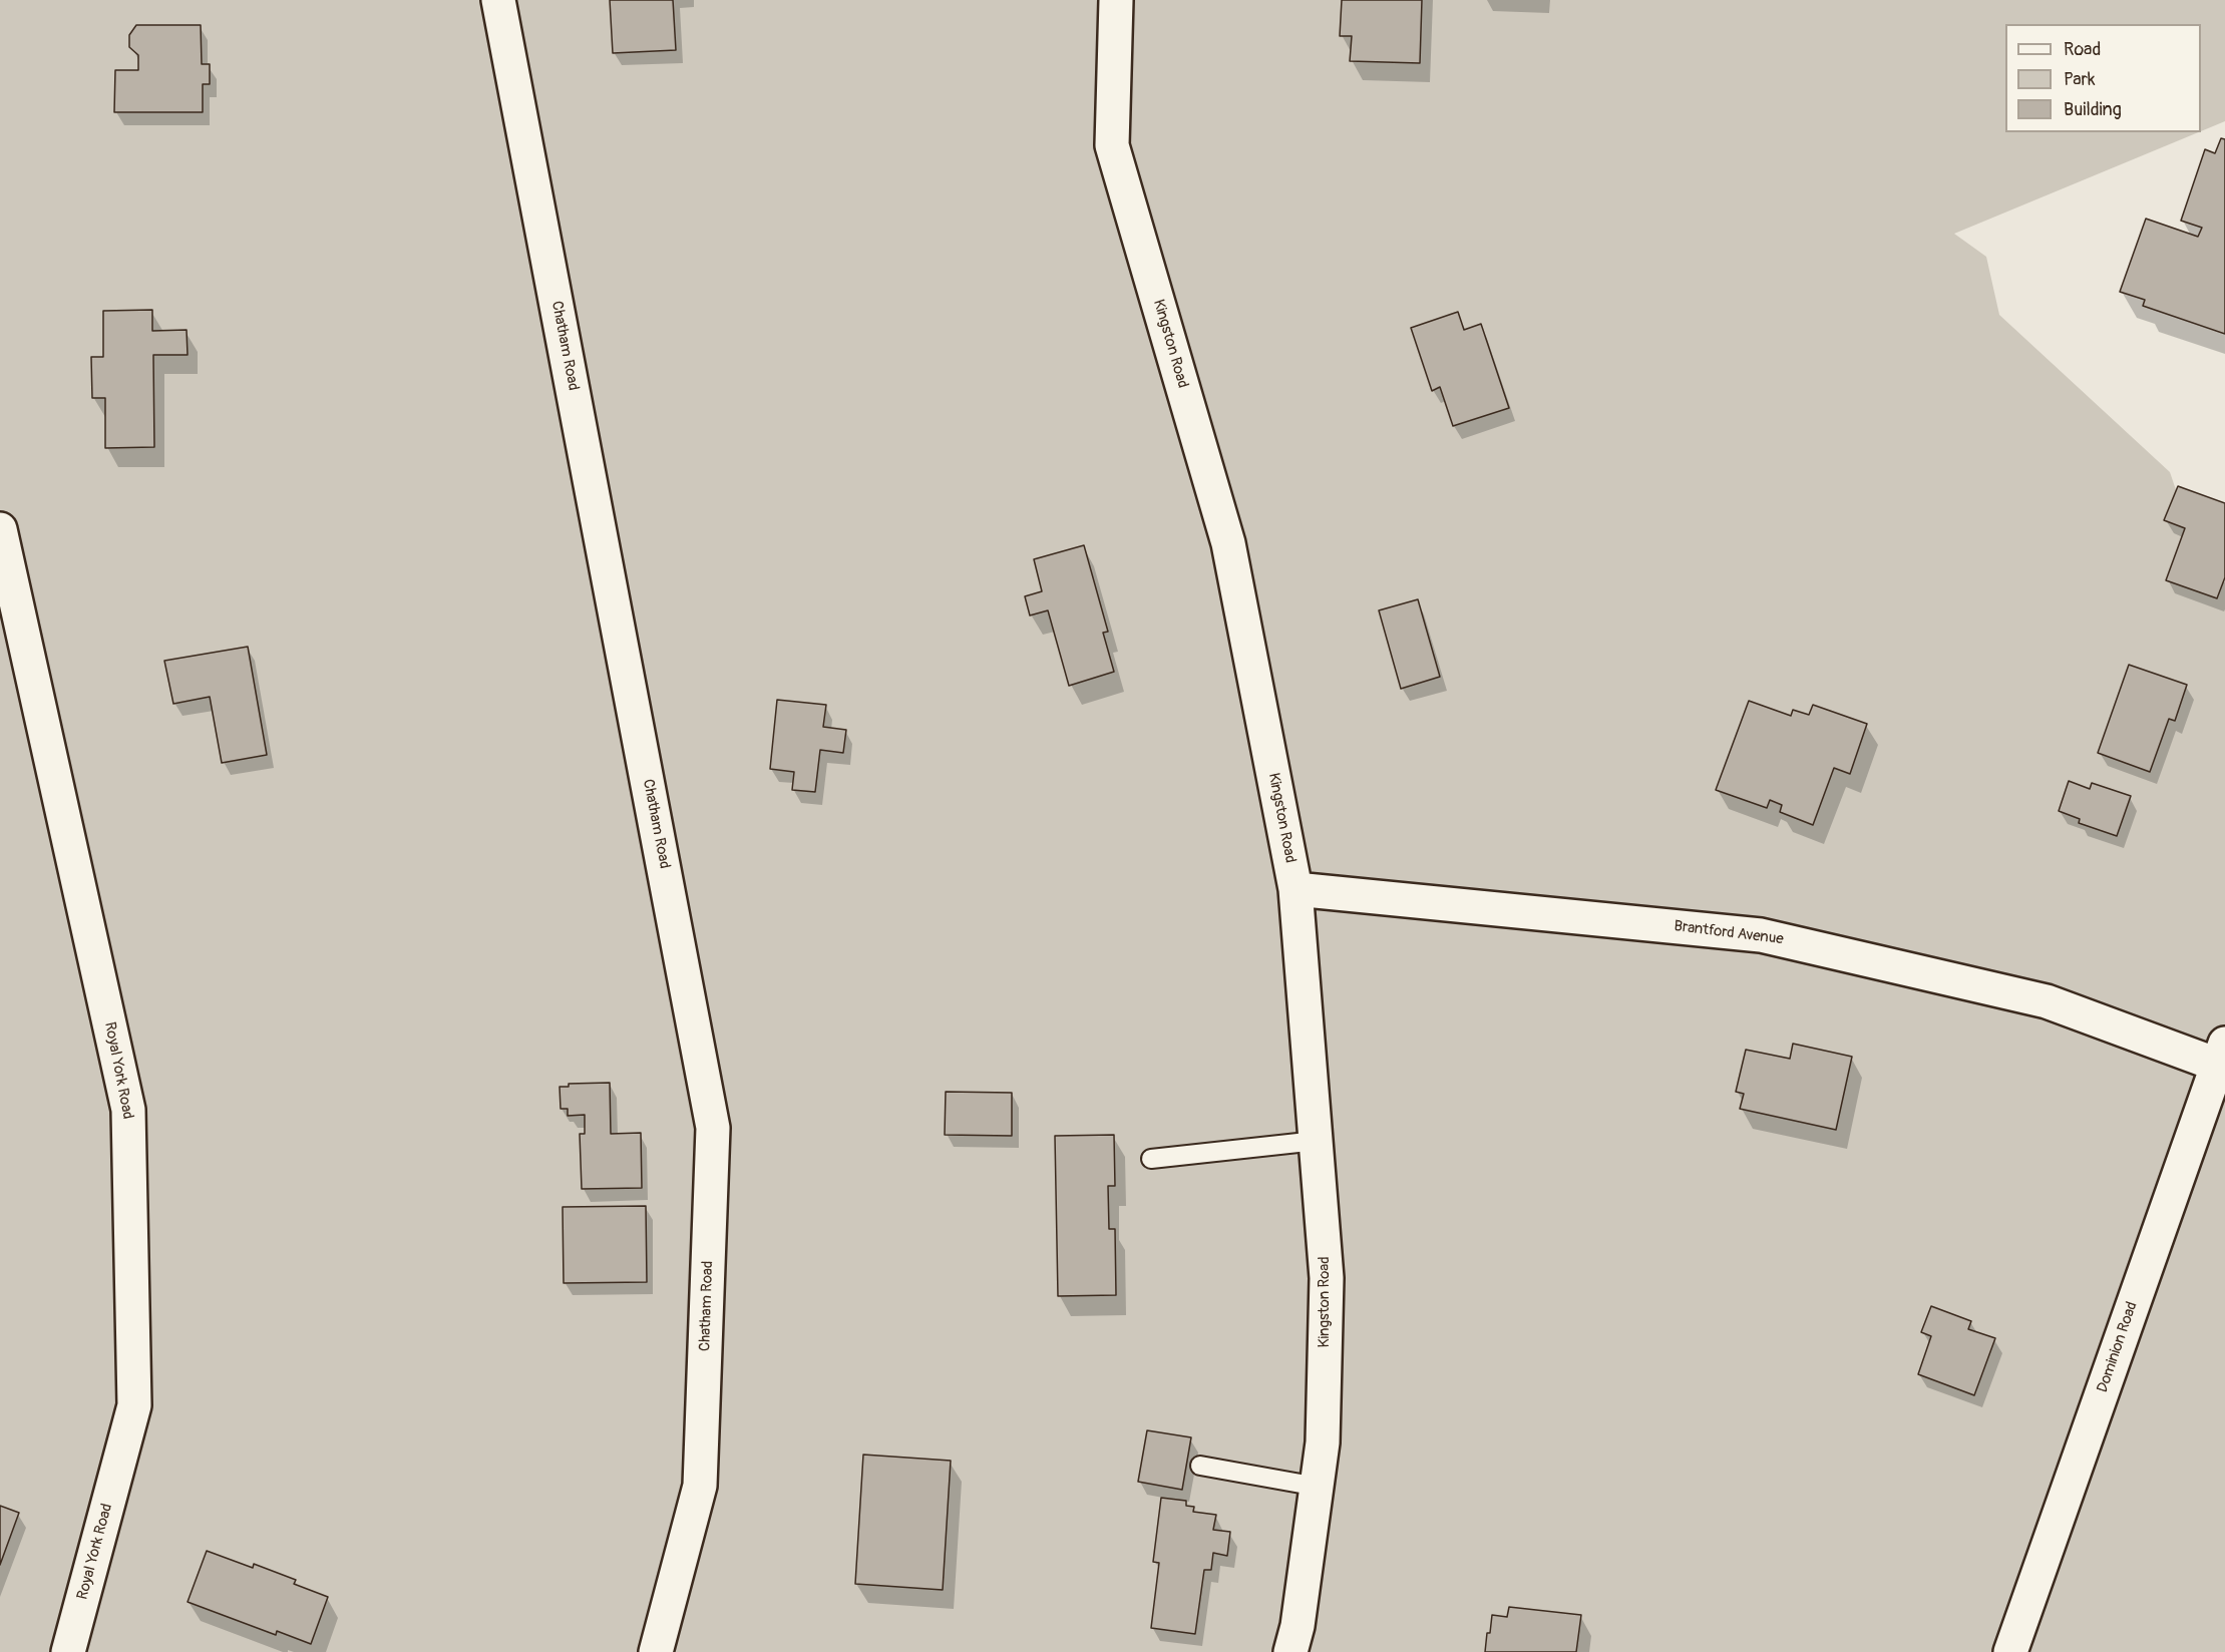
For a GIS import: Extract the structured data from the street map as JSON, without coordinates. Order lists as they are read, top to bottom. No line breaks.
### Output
{"streets":{"street":["Kingston Road","Chatham Road","Brantford Avenue","Royal York Road","Dominion Road"]},"crossings":[["Kingston Road","Brantford Avenue"],["Brantford Avenue","Dominion Road"]],"legend":["Road","Park","Building"]}
